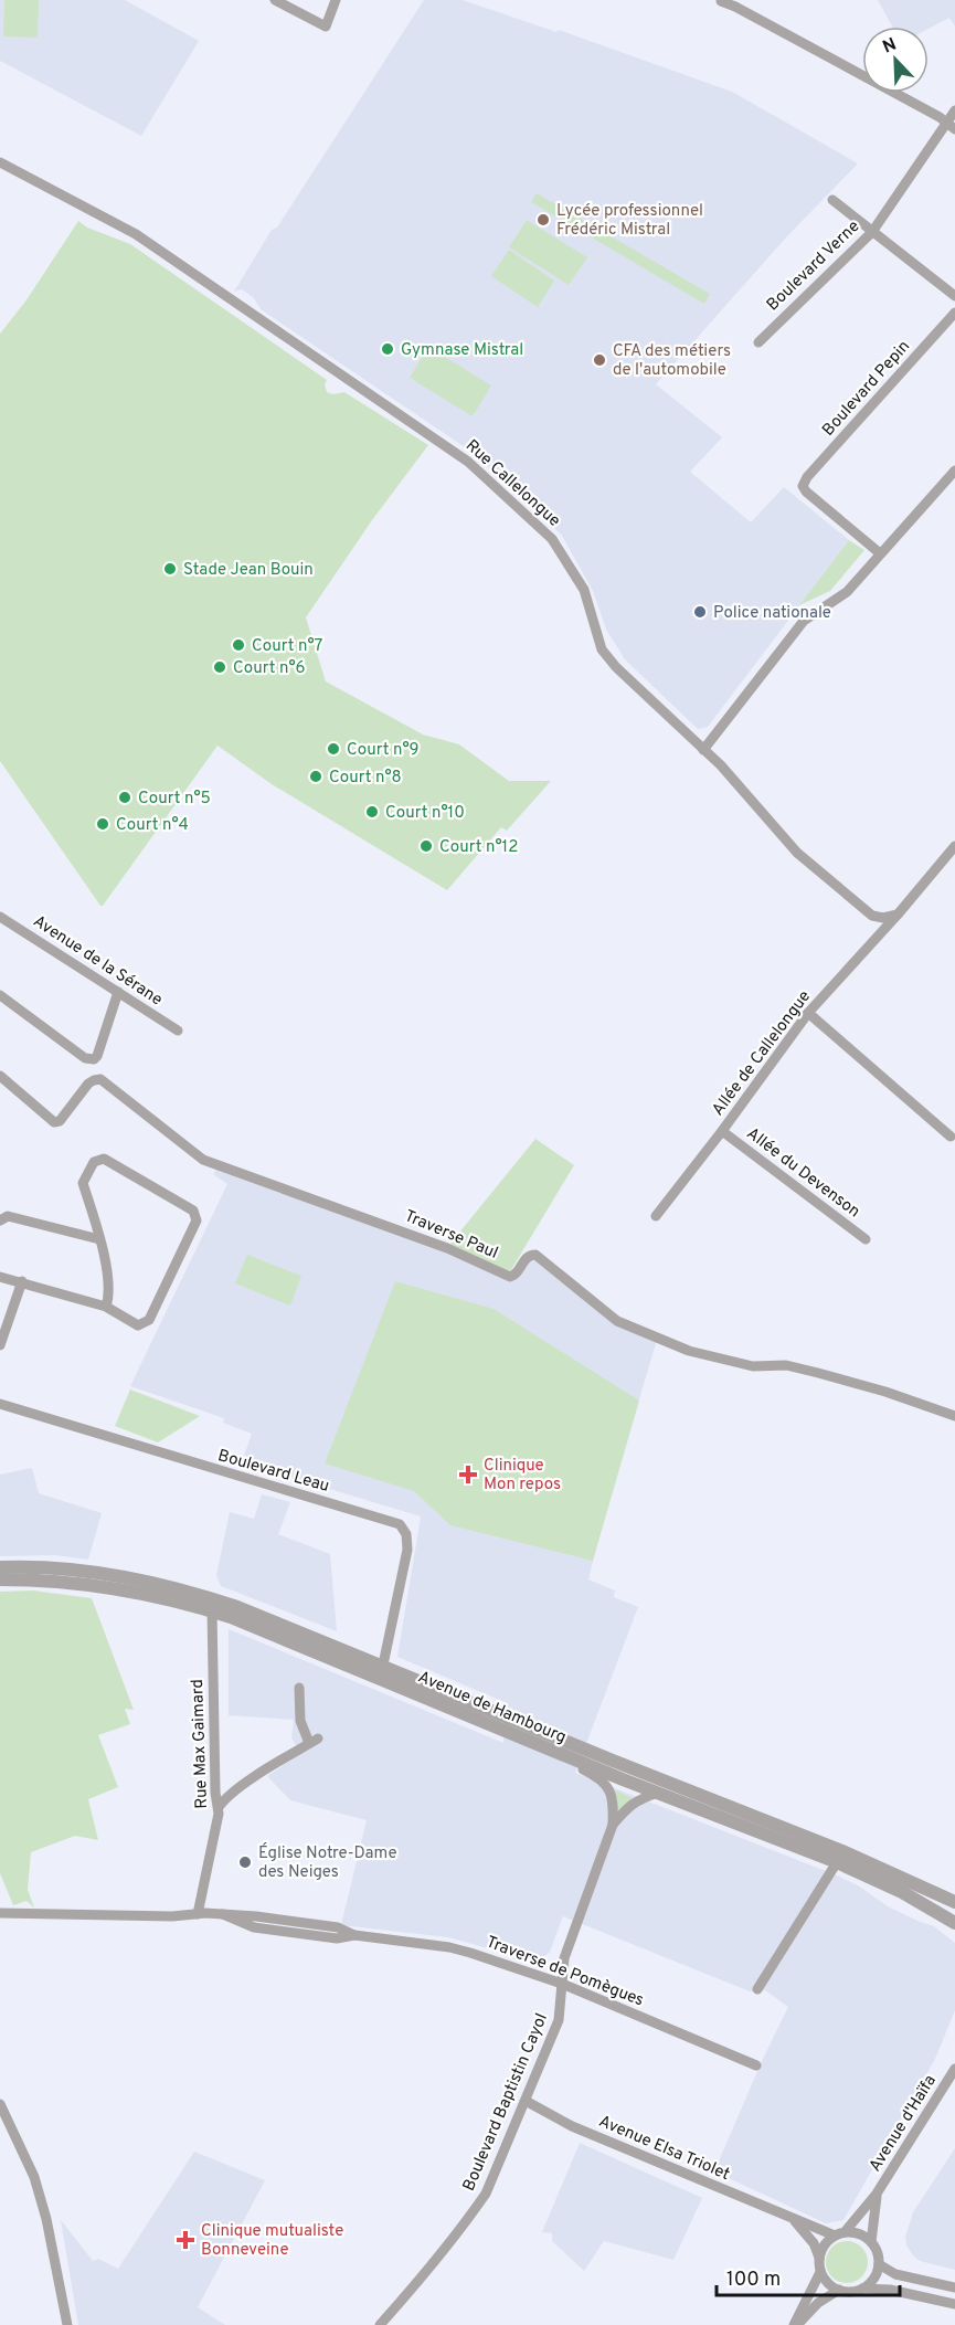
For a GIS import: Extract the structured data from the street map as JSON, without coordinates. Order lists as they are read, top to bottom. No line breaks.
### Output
{"streets":{"street":["Boulevard Verne","Boulevard Pepin","Rue Callelongue","Avenue de la Sérane","Allée de Callelongue","Allée du Devenson","Traverse Paul","Boulevard Leau","Avenue de Hambourg","Rue Max Gaimard","Traverse de Pomègues","Boulevard Baptistin Cayol","Avenue d'Haïfa","Avenue Elsa Triolet"]},"crossings":[["Rue Callelongue","Allée de Callelongue"],["Allée de Callelongue","Allée du Devenson"],["Boulevard Leau","Avenue de Hambourg"],["Avenue de Hambourg","Rue Max Gaimard"],["Avenue de Hambourg","Boulevard Baptistin Cayol"],["Rue Max Gaimard","Traverse de Pomègues"],["Traverse de Pomègues","Boulevard Baptistin Cayol"],["Boulevard Baptistin Cayol","Avenue Elsa Triolet"],["Avenue d'Haïfa","Avenue Elsa Triolet"]],"places":{"other":["Lycée professionnel Frédéric Mistral","Gymnase Mistral","CFA des métiers de l'automobile","Stade Jean Bouin","Police nationale","Court n°7","Court n°6","Court n°9","Court n°8","Court n°5","Court n°10","Court n°4","Court n°12","Église Notre-Dame des Neiges"],"health":["Clinique Mon repos","Clinique mutualiste Bonneveine"]},"scale_bar":"100 m","north":"top left"}
